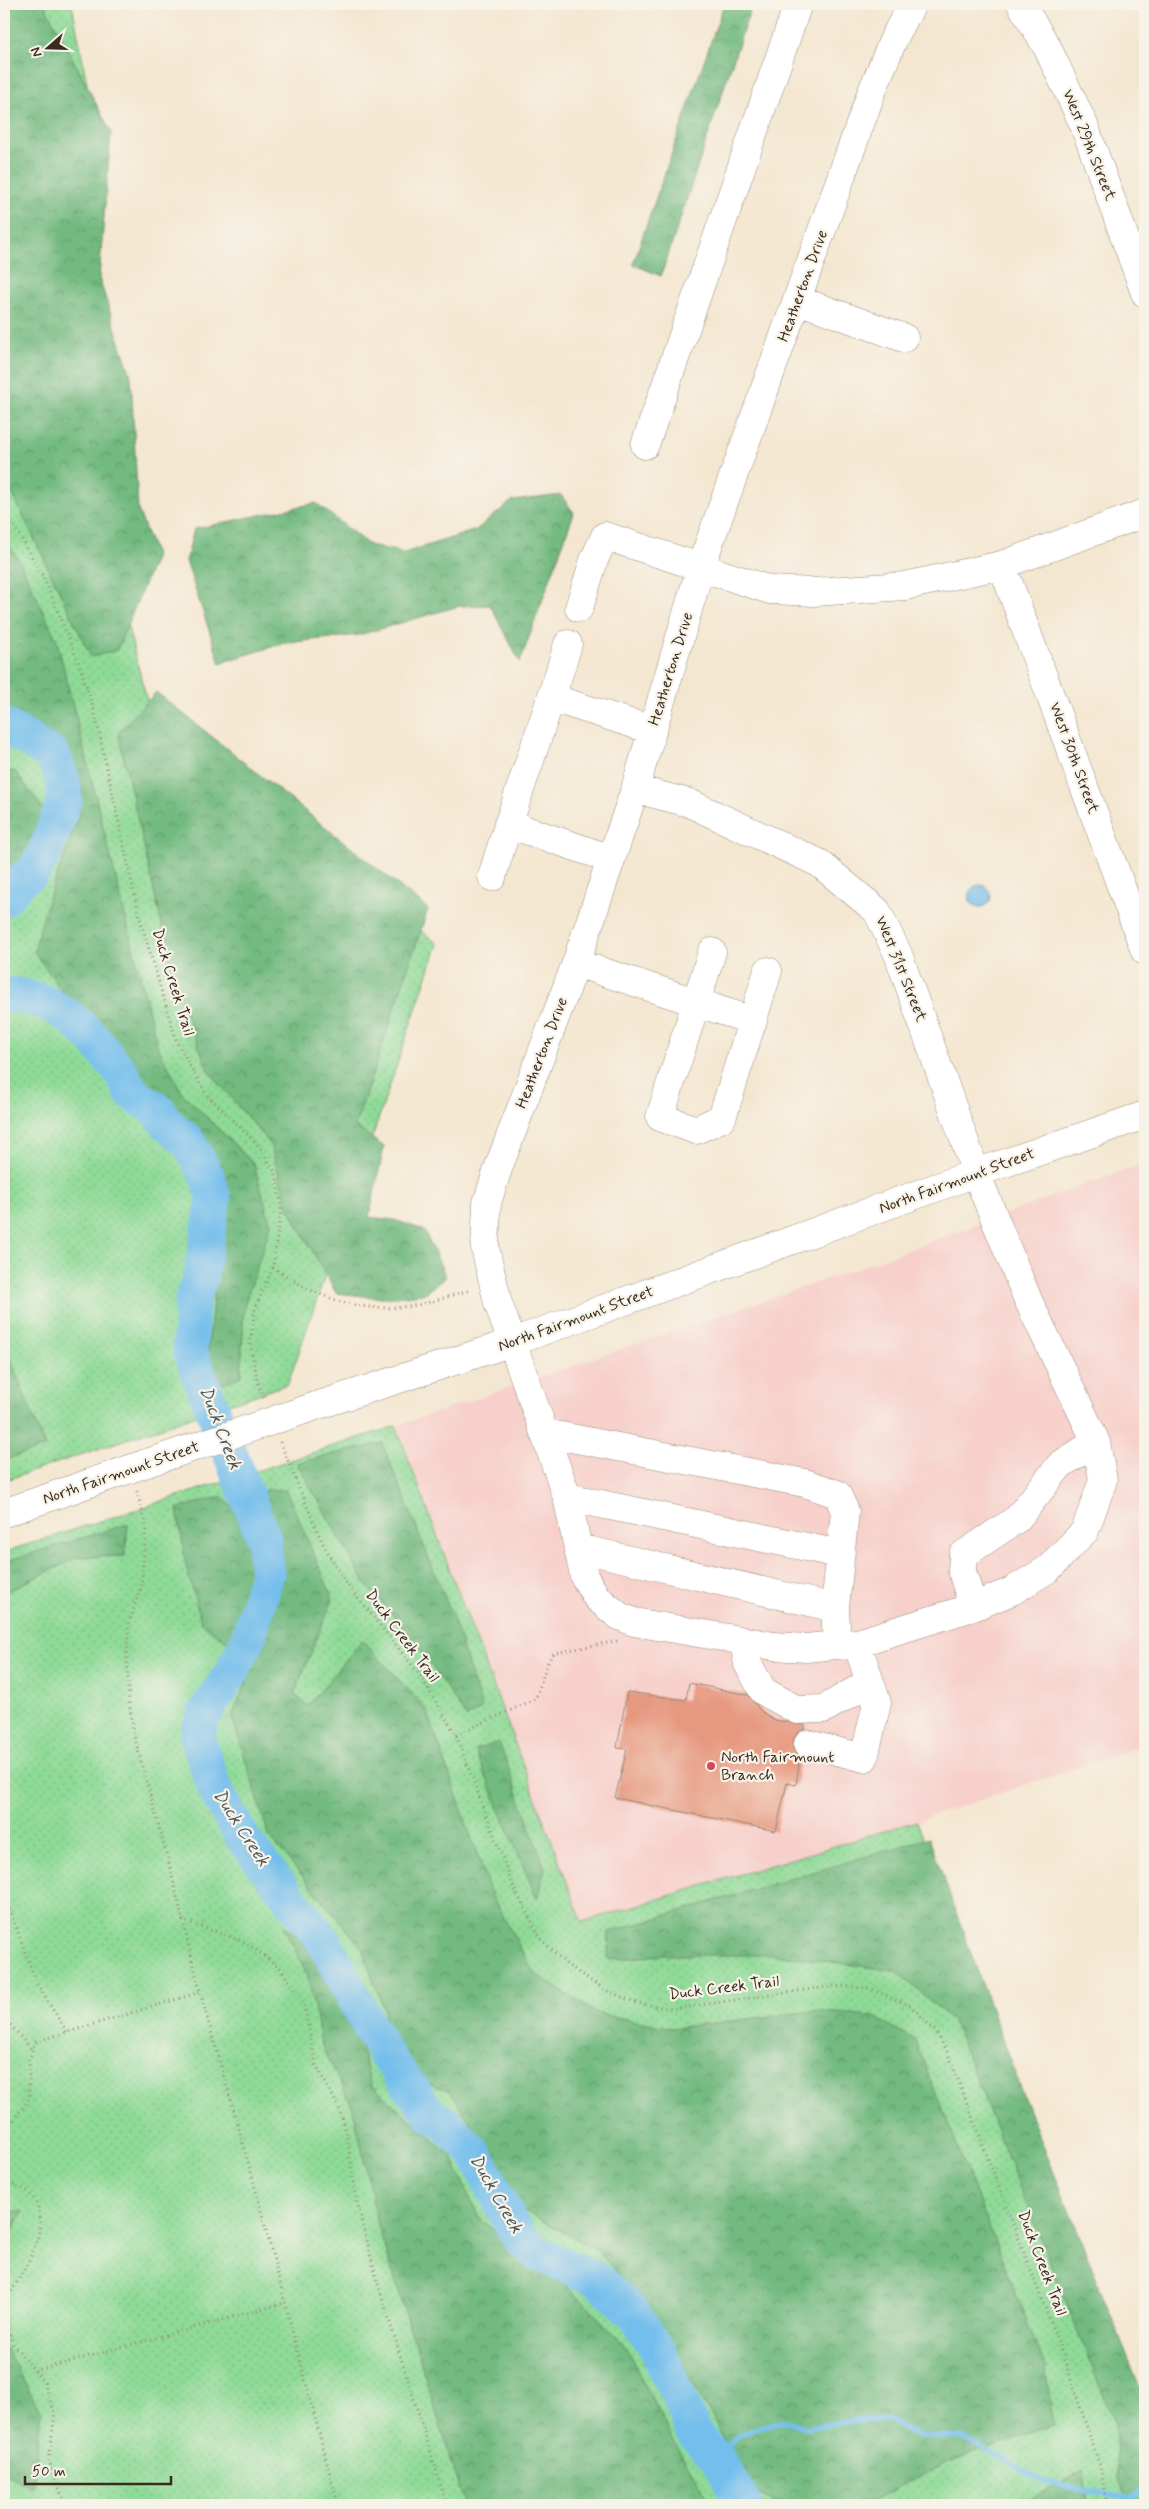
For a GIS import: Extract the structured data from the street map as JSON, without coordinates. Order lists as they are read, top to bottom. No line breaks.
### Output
{"streets":{"street":["West 29th Street","Heatherton Drive","West 30th Street","West 31st Street","North Fairmount Street"],"path":["Duck Creek Trail"]},"crossings":[["Heatherton Drive","West 31st Street"],["Heatherton Drive","North Fairmount Street"],["West 31st Street","North Fairmount Street"]],"water":["Duck Creek"],"places":["North Fairmount Branch"],"scale_bar":"50 m","north":"left"}
